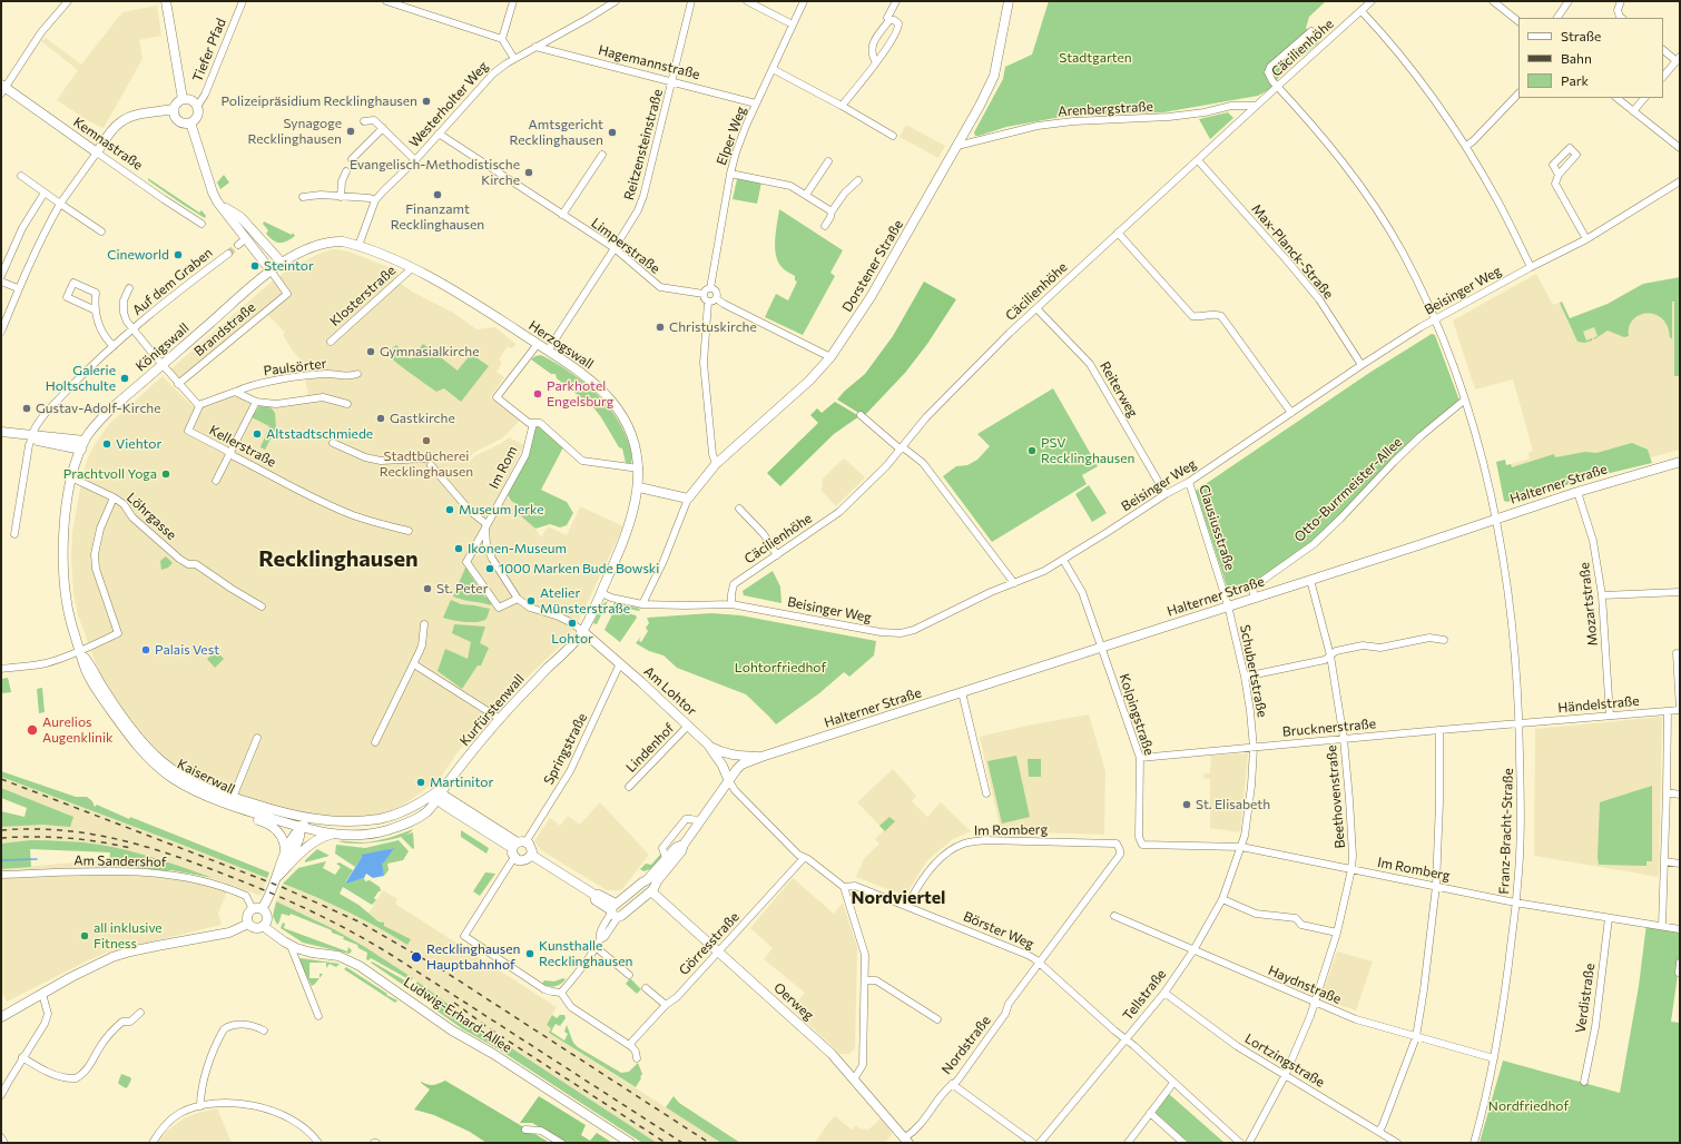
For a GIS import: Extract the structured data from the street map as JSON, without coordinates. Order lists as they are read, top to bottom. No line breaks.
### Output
{"streets":{"main road":["Kemnastraße","Dorstener Straße","Herzogswall","Königswall","Halterner Straße","Am Lohtor","Kurfürstenwall","Kaiserwall","Oerweg","Ludwig-Erhard-Allee"],"street":["Cäcilienhöhe","Tiefer Pfad","Hagemannstraße","Westerholter Weg","Arenbergstraße","Elper Weg","Reitzensteinstraße","Limperstraße","Max-Planck-Straße","Auf dem Graben","Beisinger Weg","Klosterstraße","Brandstraße","Paulsörter","Reiterweg","Kellerstraße","Im Rom","Otto-Burrmeister-Allee","Löhrgasse","Clausiusstraße","Mozartstraße","Schubertstraße","Händelstraße","Kolpingstraße","Brucknerstraße","Lindenhof","Springstraße","Beethovenstraße","Im Romberg","Franz-Bracht-Straße","Am Sandershof","Börster Weg","Görresstraße","Haydnstraße","Tellstraße","Verdistraße","Nordstraße","Lortzingstraße"]},"crossings":[["Cäcilienhöhe","Arenbergstraße"],["Cäcilienhöhe","Max-Planck-Straße"],["Cäcilienhöhe","Beisinger Weg"],["Cäcilienhöhe","Reiterweg"],["Hagemannstraße","Westerholter Weg"],["Hagemannstraße","Elper Weg"],["Hagemannstraße","Reitzensteinstraße"],["Westerholter Weg","Limperstraße"],["Westerholter Weg","Herzogswall"],["Arenbergstraße","Dorstener Straße"],["Elper Weg","Limperstraße"],["Reitzensteinstraße","Limperstraße"],["Reitzensteinstraße","Herzogswall"],["Max-Planck-Straße","Beisinger Weg"],["Dorstener Straße","Beisinger Weg"],["Auf dem Graben","Königswall"],["Beisinger Weg","Herzogswall"],["Beisinger Weg","Reiterweg"],["Beisinger Weg","Clausiusstraße"],["Beisinger Weg","Kolpingstraße"],["Klosterstraße","Herzogswall"],["Brandstraße","Herzogswall"],["Brandstraße","Königswall"],["Herzogswall","Königswall"],["Herzogswall","Am Lohtor"],["Herzogswall","Kurfürstenwall"],["Königswall","Kaiserwall"],["Paulsörter","Kellerstraße"],["Halterner Straße","Otto-Burrmeister-Allee"],["Halterner Straße","Clausiusstraße"],["Halterner Straße","Mozartstraße"],["Halterner Straße","Schubertstraße"],["Halterner Straße","Am Lohtor"],["Halterner Straße","Kolpingstraße"],["Halterner Straße","Beethovenstraße"],["Halterner Straße","Franz-Bracht-Straße"],["Halterner Straße","Oerweg"],["Löhrgasse","Kaiserwall"],["Clausiusstraße","Schubertstraße"],["Mozartstraße","Händelstraße"],["Schubertstraße","Brucknerstraße"],["Schubertstraße","Im Romberg"],["Schubertstraße","Tellstraße"],["Am Lohtor","Kurfürstenwall"],["Am Lohtor","Lindenhof"],["Am Lohtor","Springstraße"],["Händelstraße","Brucknerstraße"],["Händelstraße","Franz-Bracht-Straße"],["Kolpingstraße","Brucknerstraße"],["Kolpingstraße","Im Romberg"],["Brucknerstraße","Beethovenstraße"],["Brucknerstraße","Franz-Bracht-Straße"],["Beethovenstraße","Im Romberg"],["Beethovenstraße","Haydnstraße"],["Beethovenstraße","Lortzingstraße"],["Im Romberg","Franz-Bracht-Straße"],["Im Romberg","Börster Weg"],["Im Romberg","Tellstraße"],["Im Romberg","Verdistraße"],["Im Romberg","Nordstraße"],["Franz-Bracht-Straße","Haydnstraße"],["Am Sandershof","Ludwig-Erhard-Allee"],["Börster Weg","Tellstraße"],["Börster Weg","Nordstraße"],["Görresstraße","Oerweg"],["Haydnstraße","Tellstraße"],["Tellstraße","Lortzingstraße"],["Oerweg","Nordstraße"]],"districts":["Recklinghausen","Nordviertel"],"parks":["Stadtgarten","Lohtorfriedhof","Nordfriedhof"],"places":["Polizeipräsidium Recklinghausen","Synagoge Recklinghausen","Amtsgericht Recklinghausen","Evangelisch-Methodistische Kirche","Finanzamt Recklinghausen","Cineworld","Steintor","Christuskirche","Gymnasialkirche","Galerie Holtschulte","Parkhotel Engelsburg","Gustav-Adolf-Kirche","Gastkirche","Altstadtschmiede","Stadtbücherei Recklinghausen","Viehtor","PSV Recklinghausen","Prachtvoll Yoga","Museum Jerke","Ikonen-Museum","1000 Marken Bude Bowski","St. Peter","Atelier Münsterstraße","Lohtor","Palais Vest","Aurelios Augenklinik","Martinitor","St. Elisabeth","all inklusive Fitness","Kunsthalle Recklinghausen","Recklinghausen Hauptbahnhof"],"legend":["Straße","Bahn","Park"]}
